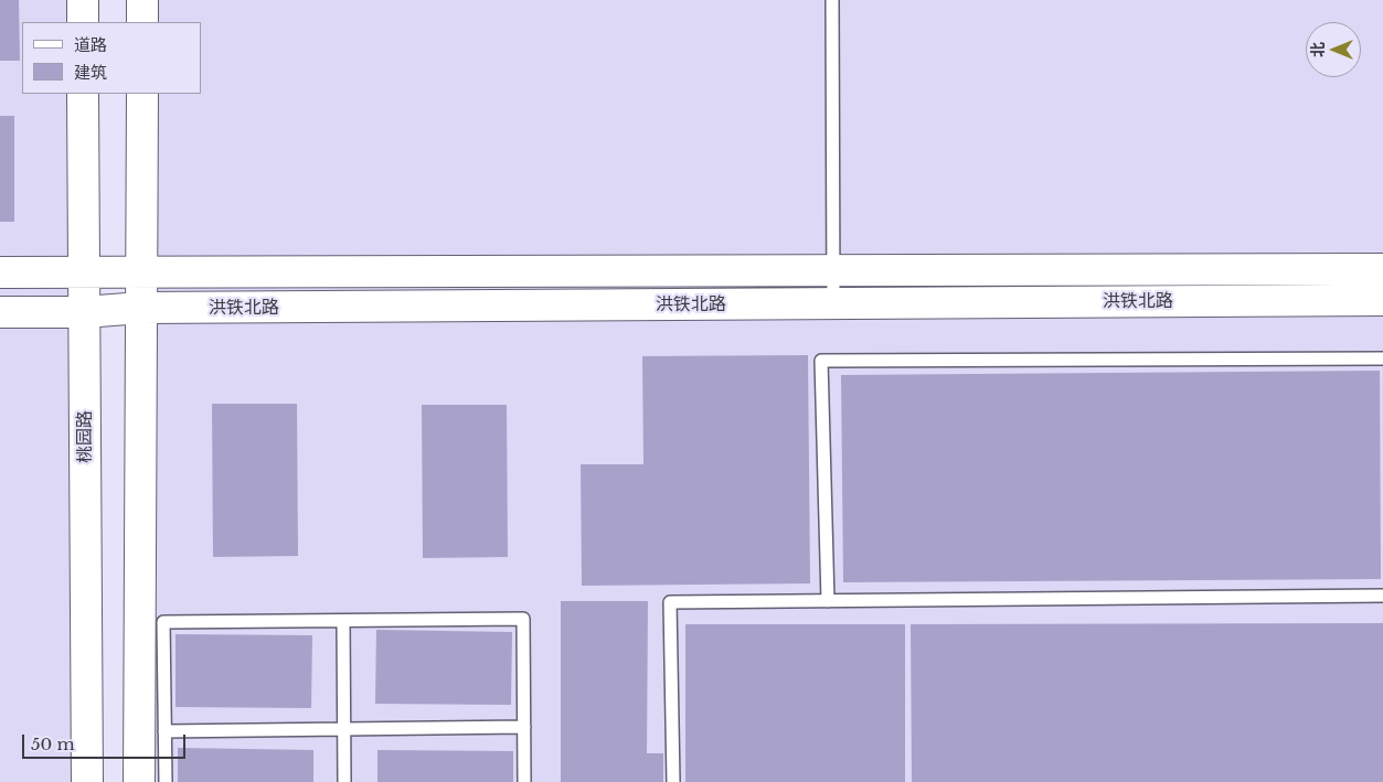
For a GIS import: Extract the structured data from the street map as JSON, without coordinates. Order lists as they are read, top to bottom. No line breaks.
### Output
{"streets":{"street":["洪铁北路","桃园路"]},"crossings":[["洪铁北路","桃园路"]],"legend":["道路","建筑"],"scale_bar":"50 m","north":"left"}
